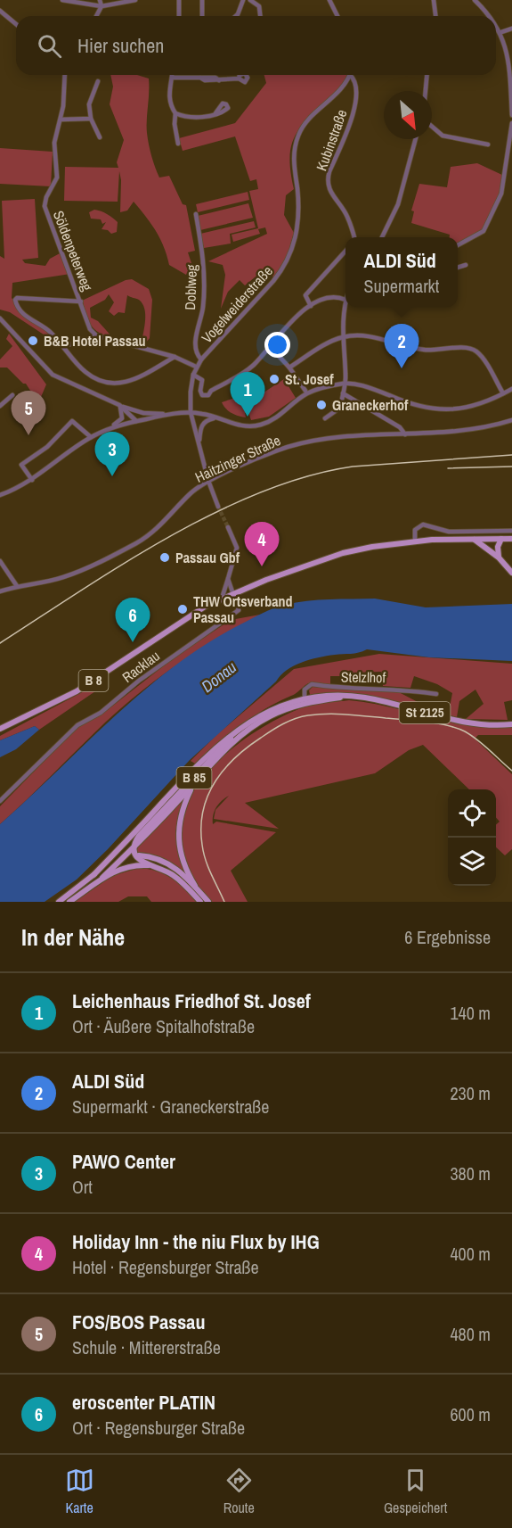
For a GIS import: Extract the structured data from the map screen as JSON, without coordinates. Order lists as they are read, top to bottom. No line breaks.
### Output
{"streets":{"main road":["B 8","St 2125","B 85"],"street":["Kubinstraße","Söldenpeterweg","Doblweg","Vogelweiderstraße","Haitzinger Straße","Racklau","Stelzlhof"]},"crossings":[["Doblweg","Vogelweiderstraße"],["Vogelweiderstraße","Haitzinger Straße"],["Racklau","B 8"],["Stelzlhof","St 2125"],["St 2125","B 85"]],"water":["Donau"],"places":["B&B Hotel Passau","St. Josef","Graneckerhof","Passau Gbf","THW Ortsverband Passau"],"north":"bottom right","page":{"search":"Hier suchen","popup":["ALDI Süd","Supermarkt"],"pins":["2","1","5","3","4","6"],"heading":["In der Nähe","6 Ergebnisse"],"list":[{"mark":"1","name":"Leichenhaus Friedhof St. Josef","note":"Ort · Äußere Spitalhofstraße","value":"140 m"},{"mark":"2","name":"ALDI Süd","note":"Supermarkt · Graneckerstraße","value":"230 m"},{"mark":"3","name":"PAWO Center","note":"Ort","value":"380 m"},{"mark":"4","name":"Holiday Inn - the niu Flux by IHG","note":"Hotel · Regensburger Straße","value":"400 m"},{"mark":"5","name":"FOS/BOS Passau","note":"Schule · Mittererstraße","value":"480 m"},{"mark":"6","name":"eroscenter PLATIN","note":"Ort · Regensburger Straße","value":"600 m"}],"nav":["Karte","Route","Gespeichert"]}}
